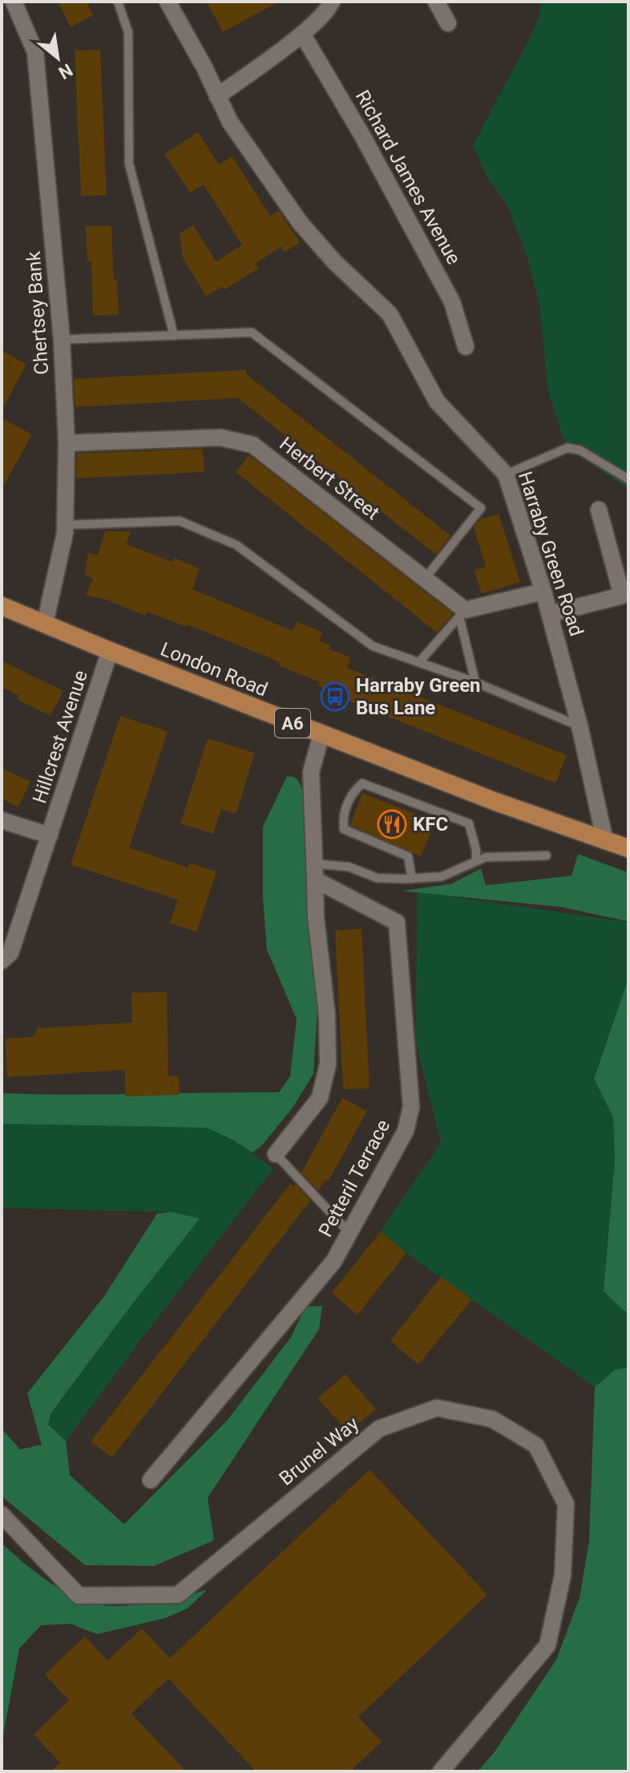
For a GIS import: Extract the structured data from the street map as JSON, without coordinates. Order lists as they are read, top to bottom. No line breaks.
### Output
{"streets":{"main road":["London Road","A6"],"street":["Richard James Avenue","Chertsey Bank","Herbert Street","Harraby Green Road","Hillcrest Avenue","Petteril Terrace","Brunel Way"]},"crossings":[["Chertsey Bank","Herbert Street"],["Chertsey Bank","London Road"],["Harraby Green Road","London Road"],["London Road","Hillcrest Avenue"]],"places":{"bus stop":["Harraby Green Bus Lane"],"restaurant":["KFC"]},"north":"bottom right"}
